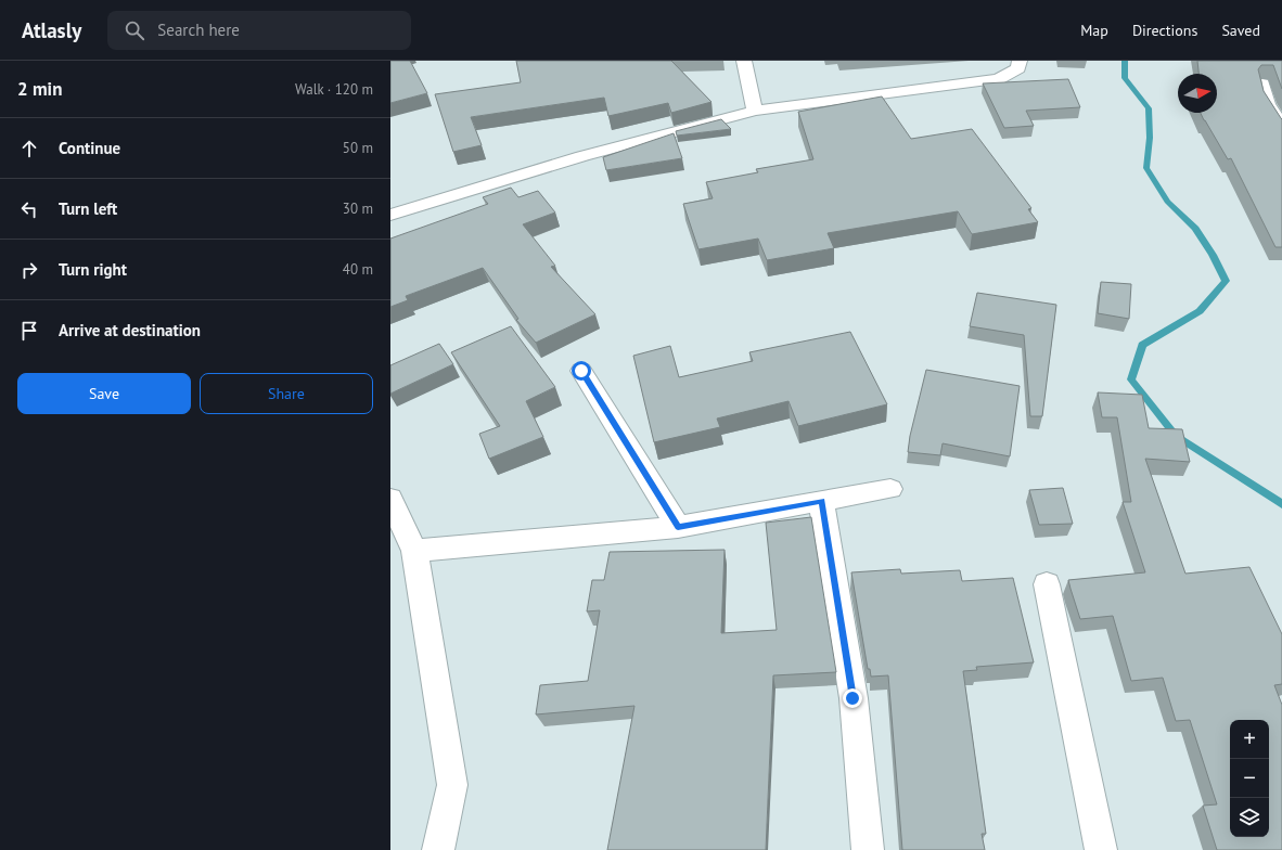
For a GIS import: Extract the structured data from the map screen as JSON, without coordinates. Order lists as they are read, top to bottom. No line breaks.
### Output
{"north":"right","page":{"header":"Atlasly","search":"Search here","nav":["Map","Directions","Saved"],"heading":["2 min","Walk · 120 m"],"list":[["Continue","50 m"],["Turn left","30 m"],["Turn right","40 m"],"Arrive at destination"],"buttons":["Save","Share"],"map_buttons":["+","−"]}}
